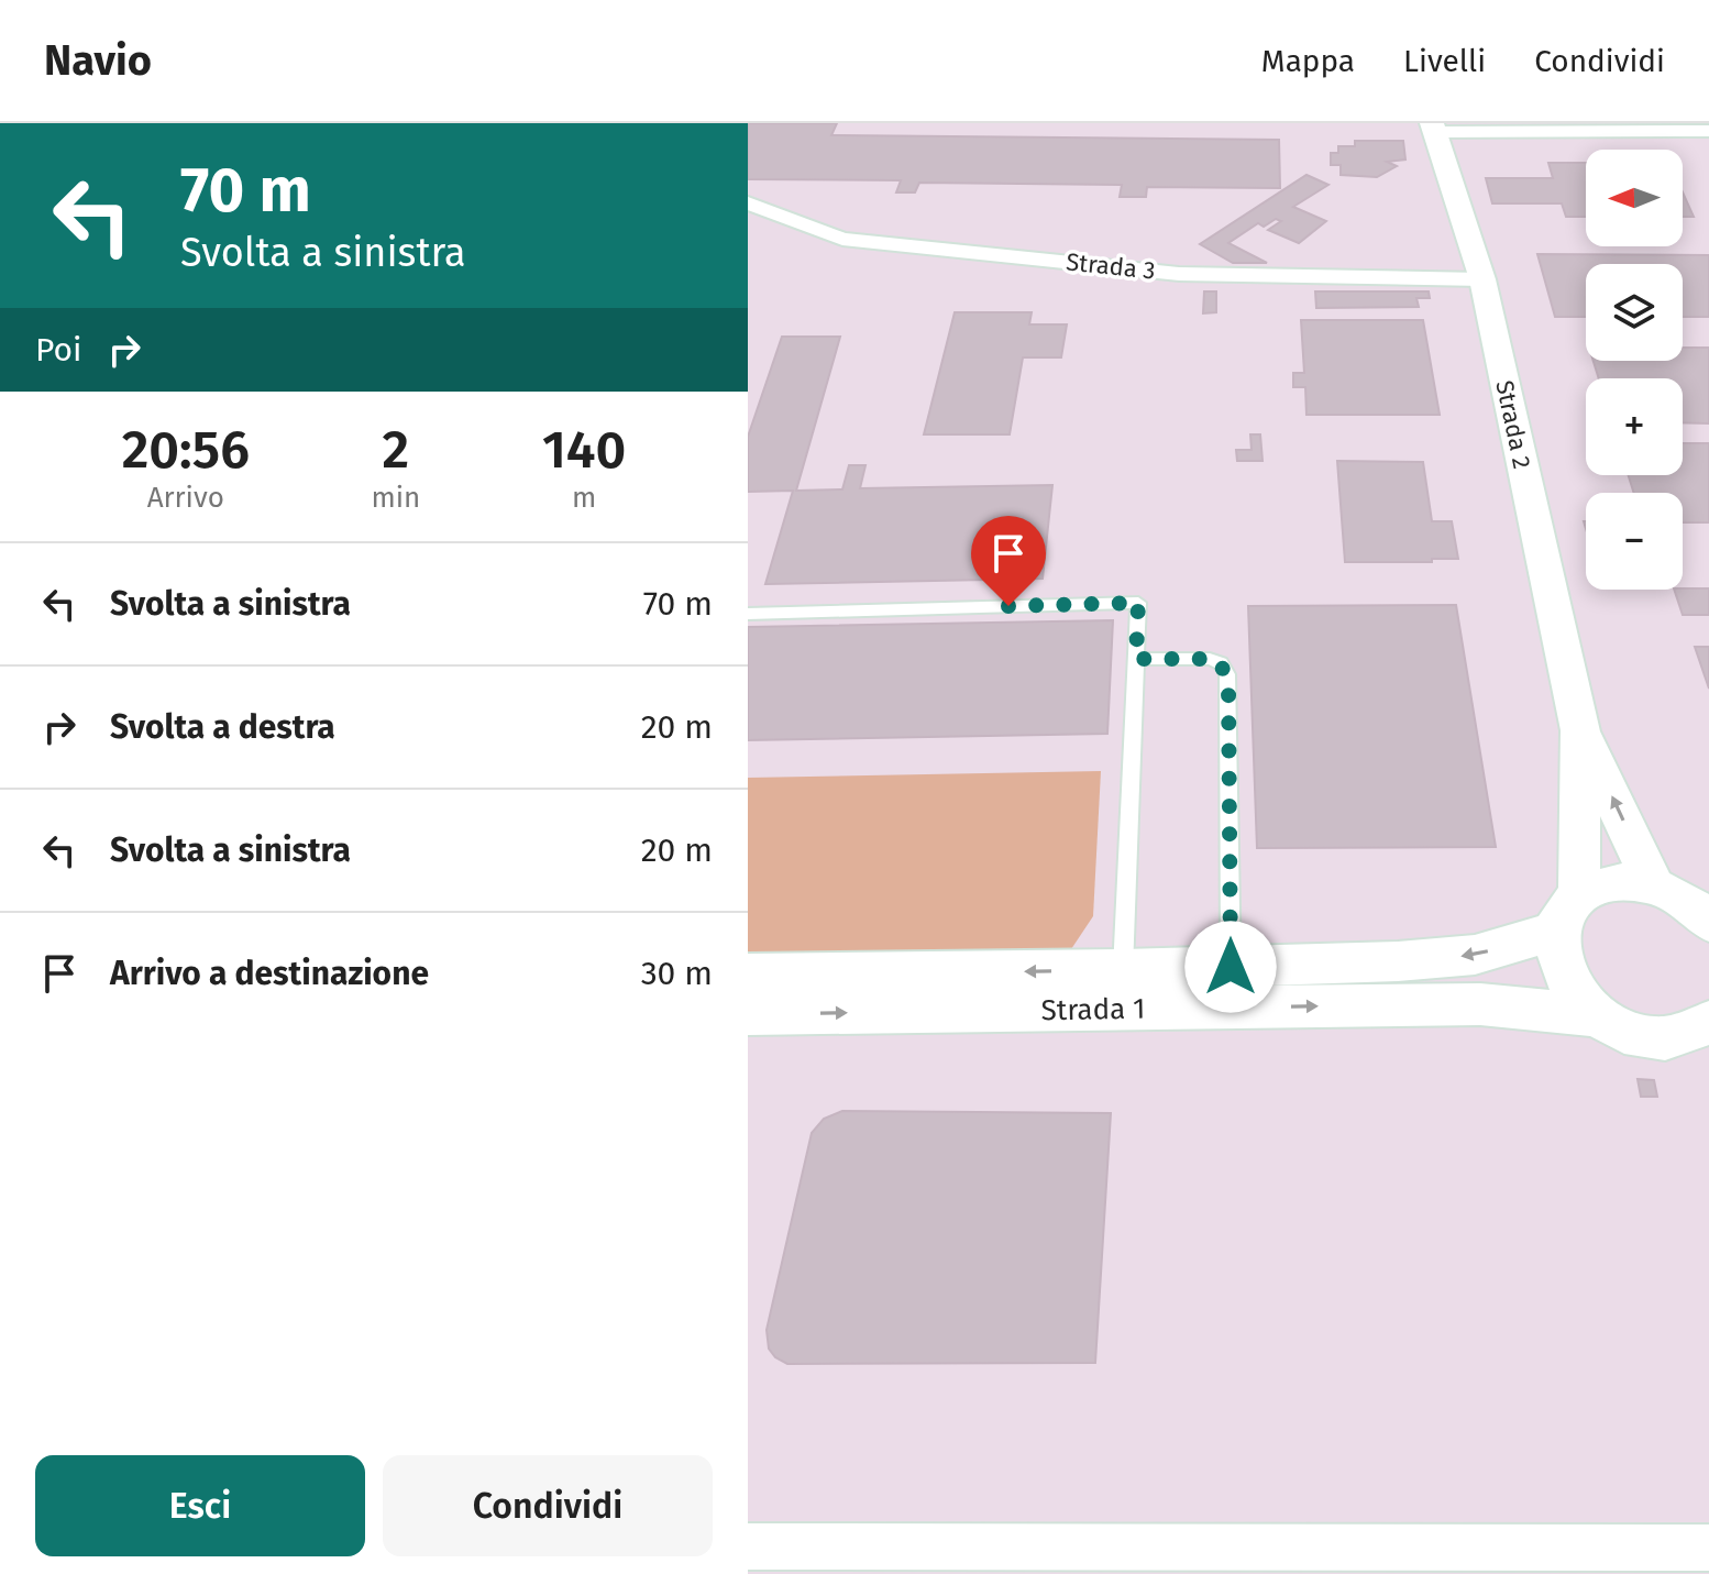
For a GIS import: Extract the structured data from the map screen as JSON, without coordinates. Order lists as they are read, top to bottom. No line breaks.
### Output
{"streets":{"street":["Strada 3","Strada 2","Strada 1"]},"crossings":[["Strada 3","Strada 2"],["Strada 2","Strada 1"]],"north":"left","page":{"header":"Navio","nav":["Mappa","Livelli","Condividi"],"turn":["70 m","Svolta a sinistra"],"map_buttons":["+","−"],"then":"Poi","eta":["20:56","Arrivo","2","min","140","m"],"list":[{"name":"Svolta a sinistra","value":"70 m"},{"name":"Svolta a destra","value":"20 m"},{"name":"Svolta a sinistra","value":"20 m"},{"name":"Arrivo a destinazione","value":"30 m"}],"buttons":["Esci","Condividi"]}}
